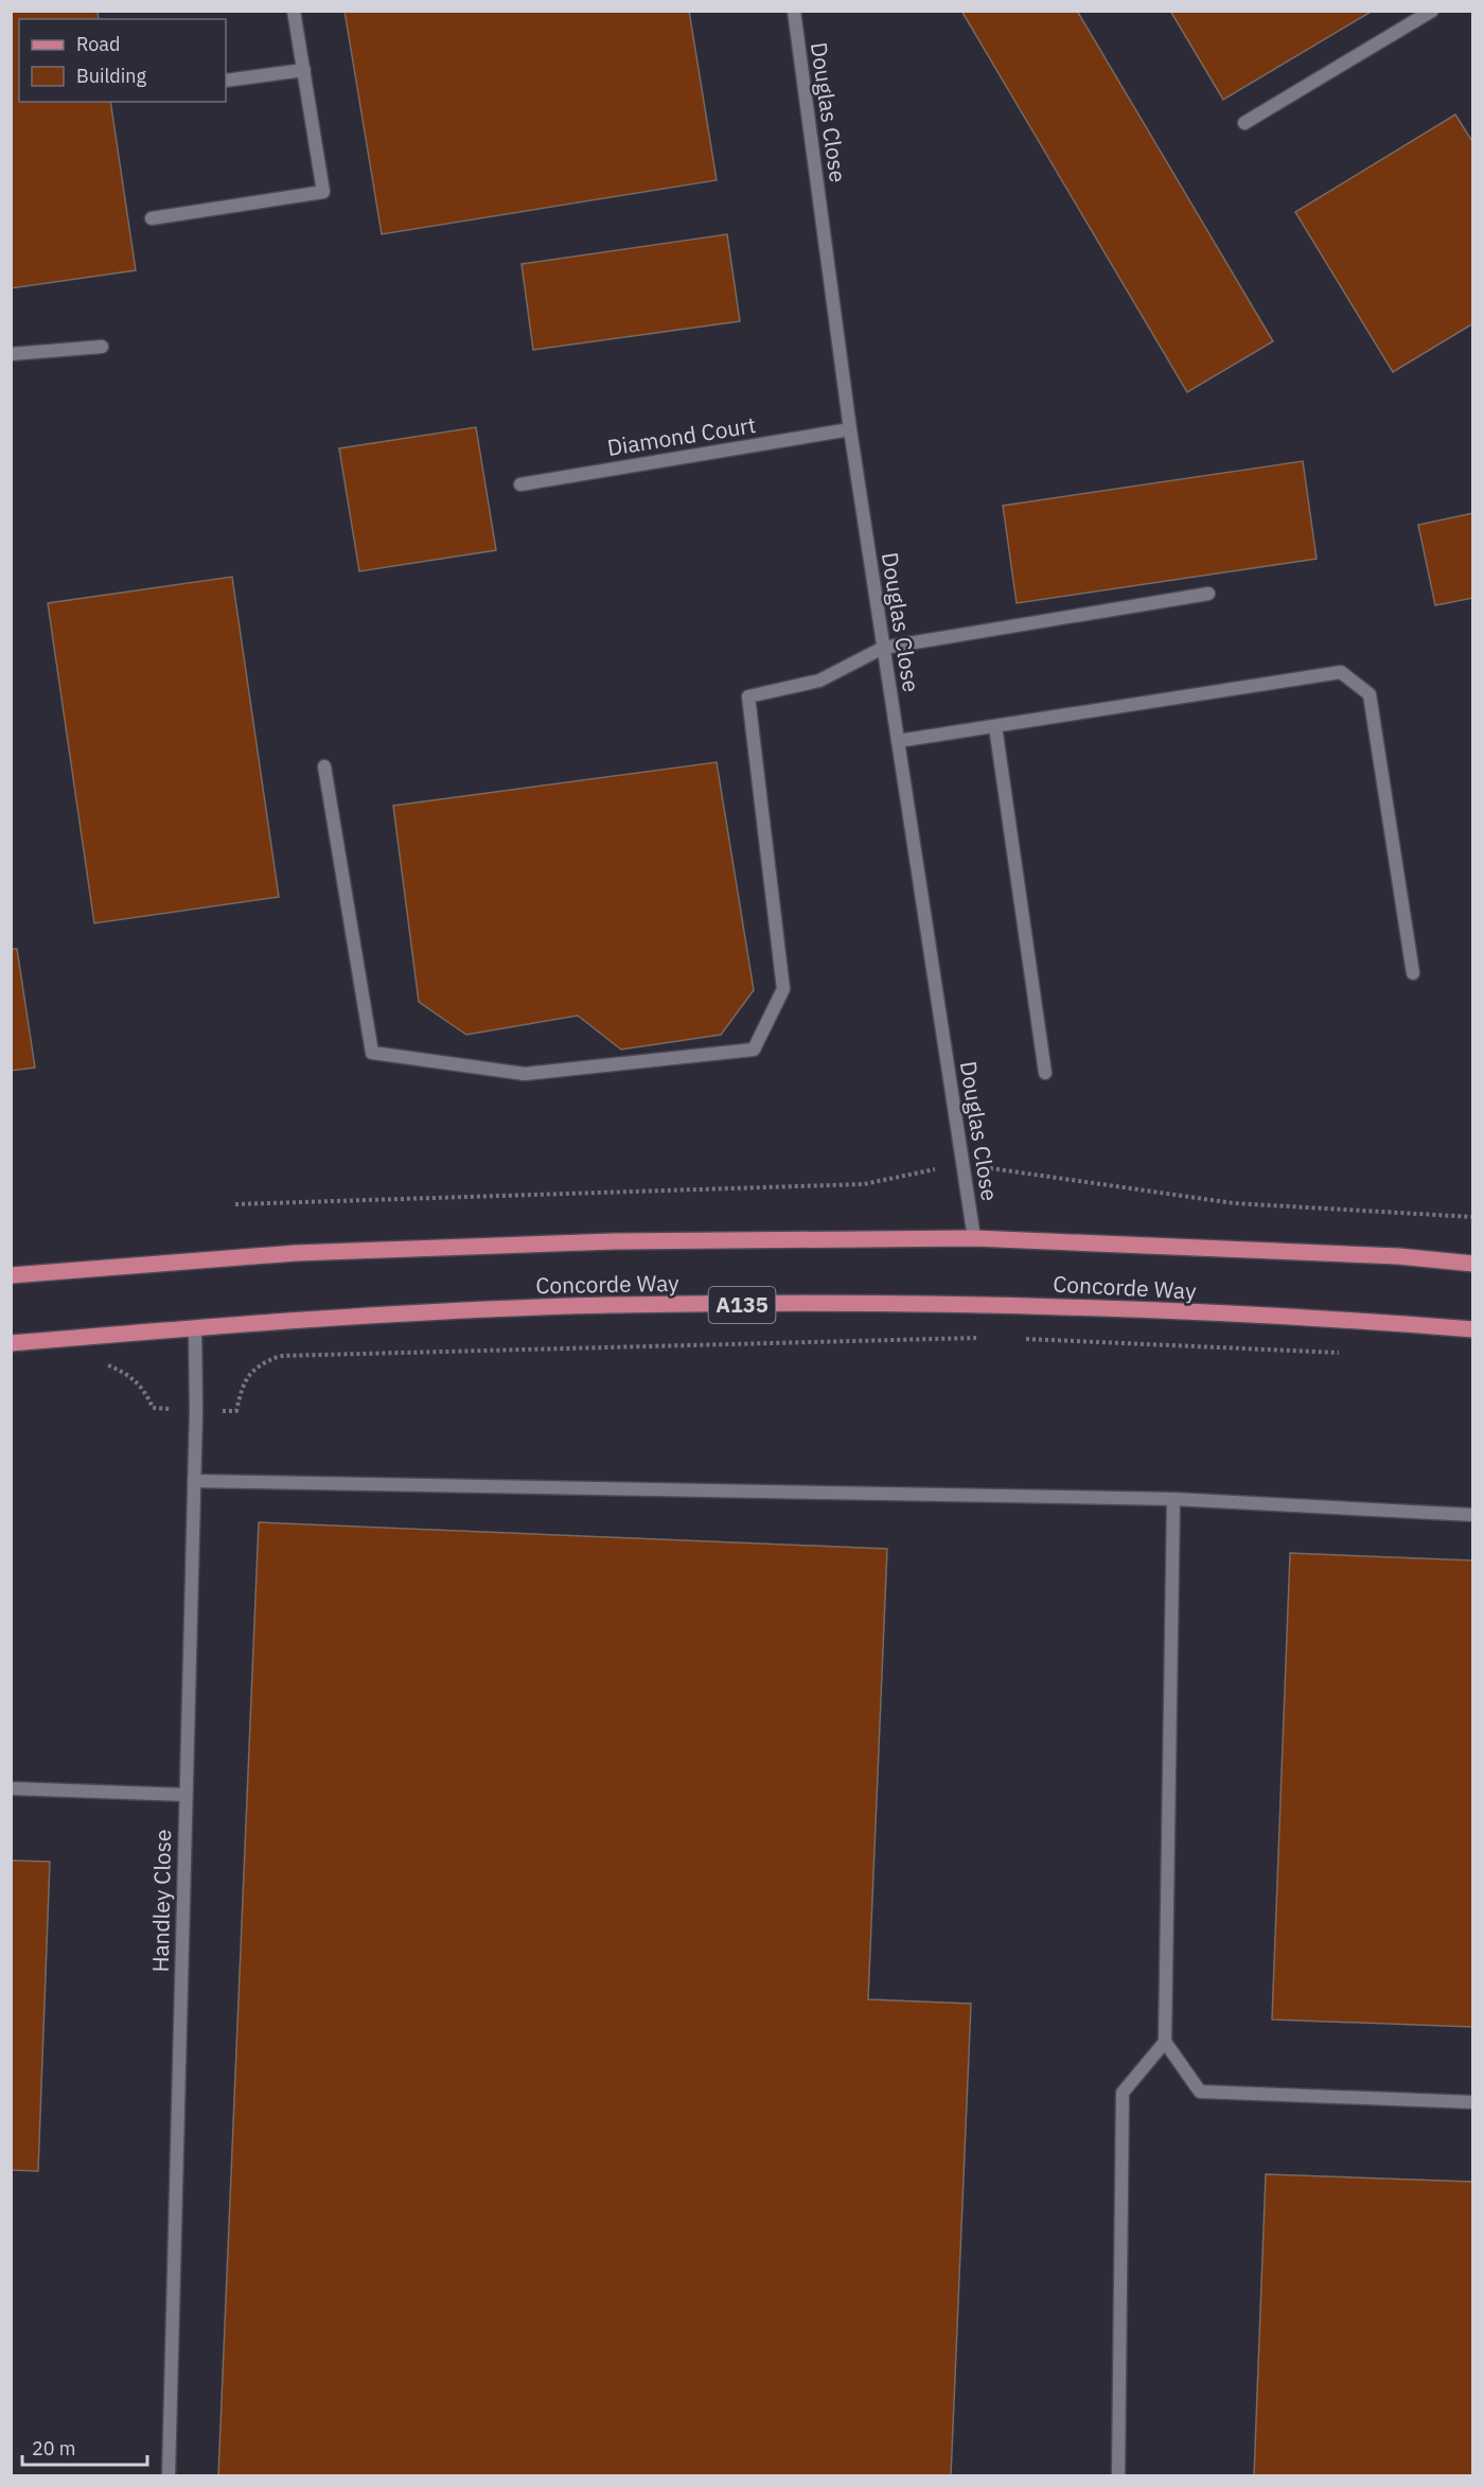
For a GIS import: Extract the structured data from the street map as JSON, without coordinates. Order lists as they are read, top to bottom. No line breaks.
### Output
{"streets":{"main road":["Concorde Way","A135"],"street":["Douglas Close","Diamond Court","Handley Close"]},"crossings":[["Douglas Close","Diamond Court"],["Douglas Close","Concorde Way"],["Concorde Way","Handley Close"]],"legend":["Road","Building"],"scale_bar":"20 m"}
